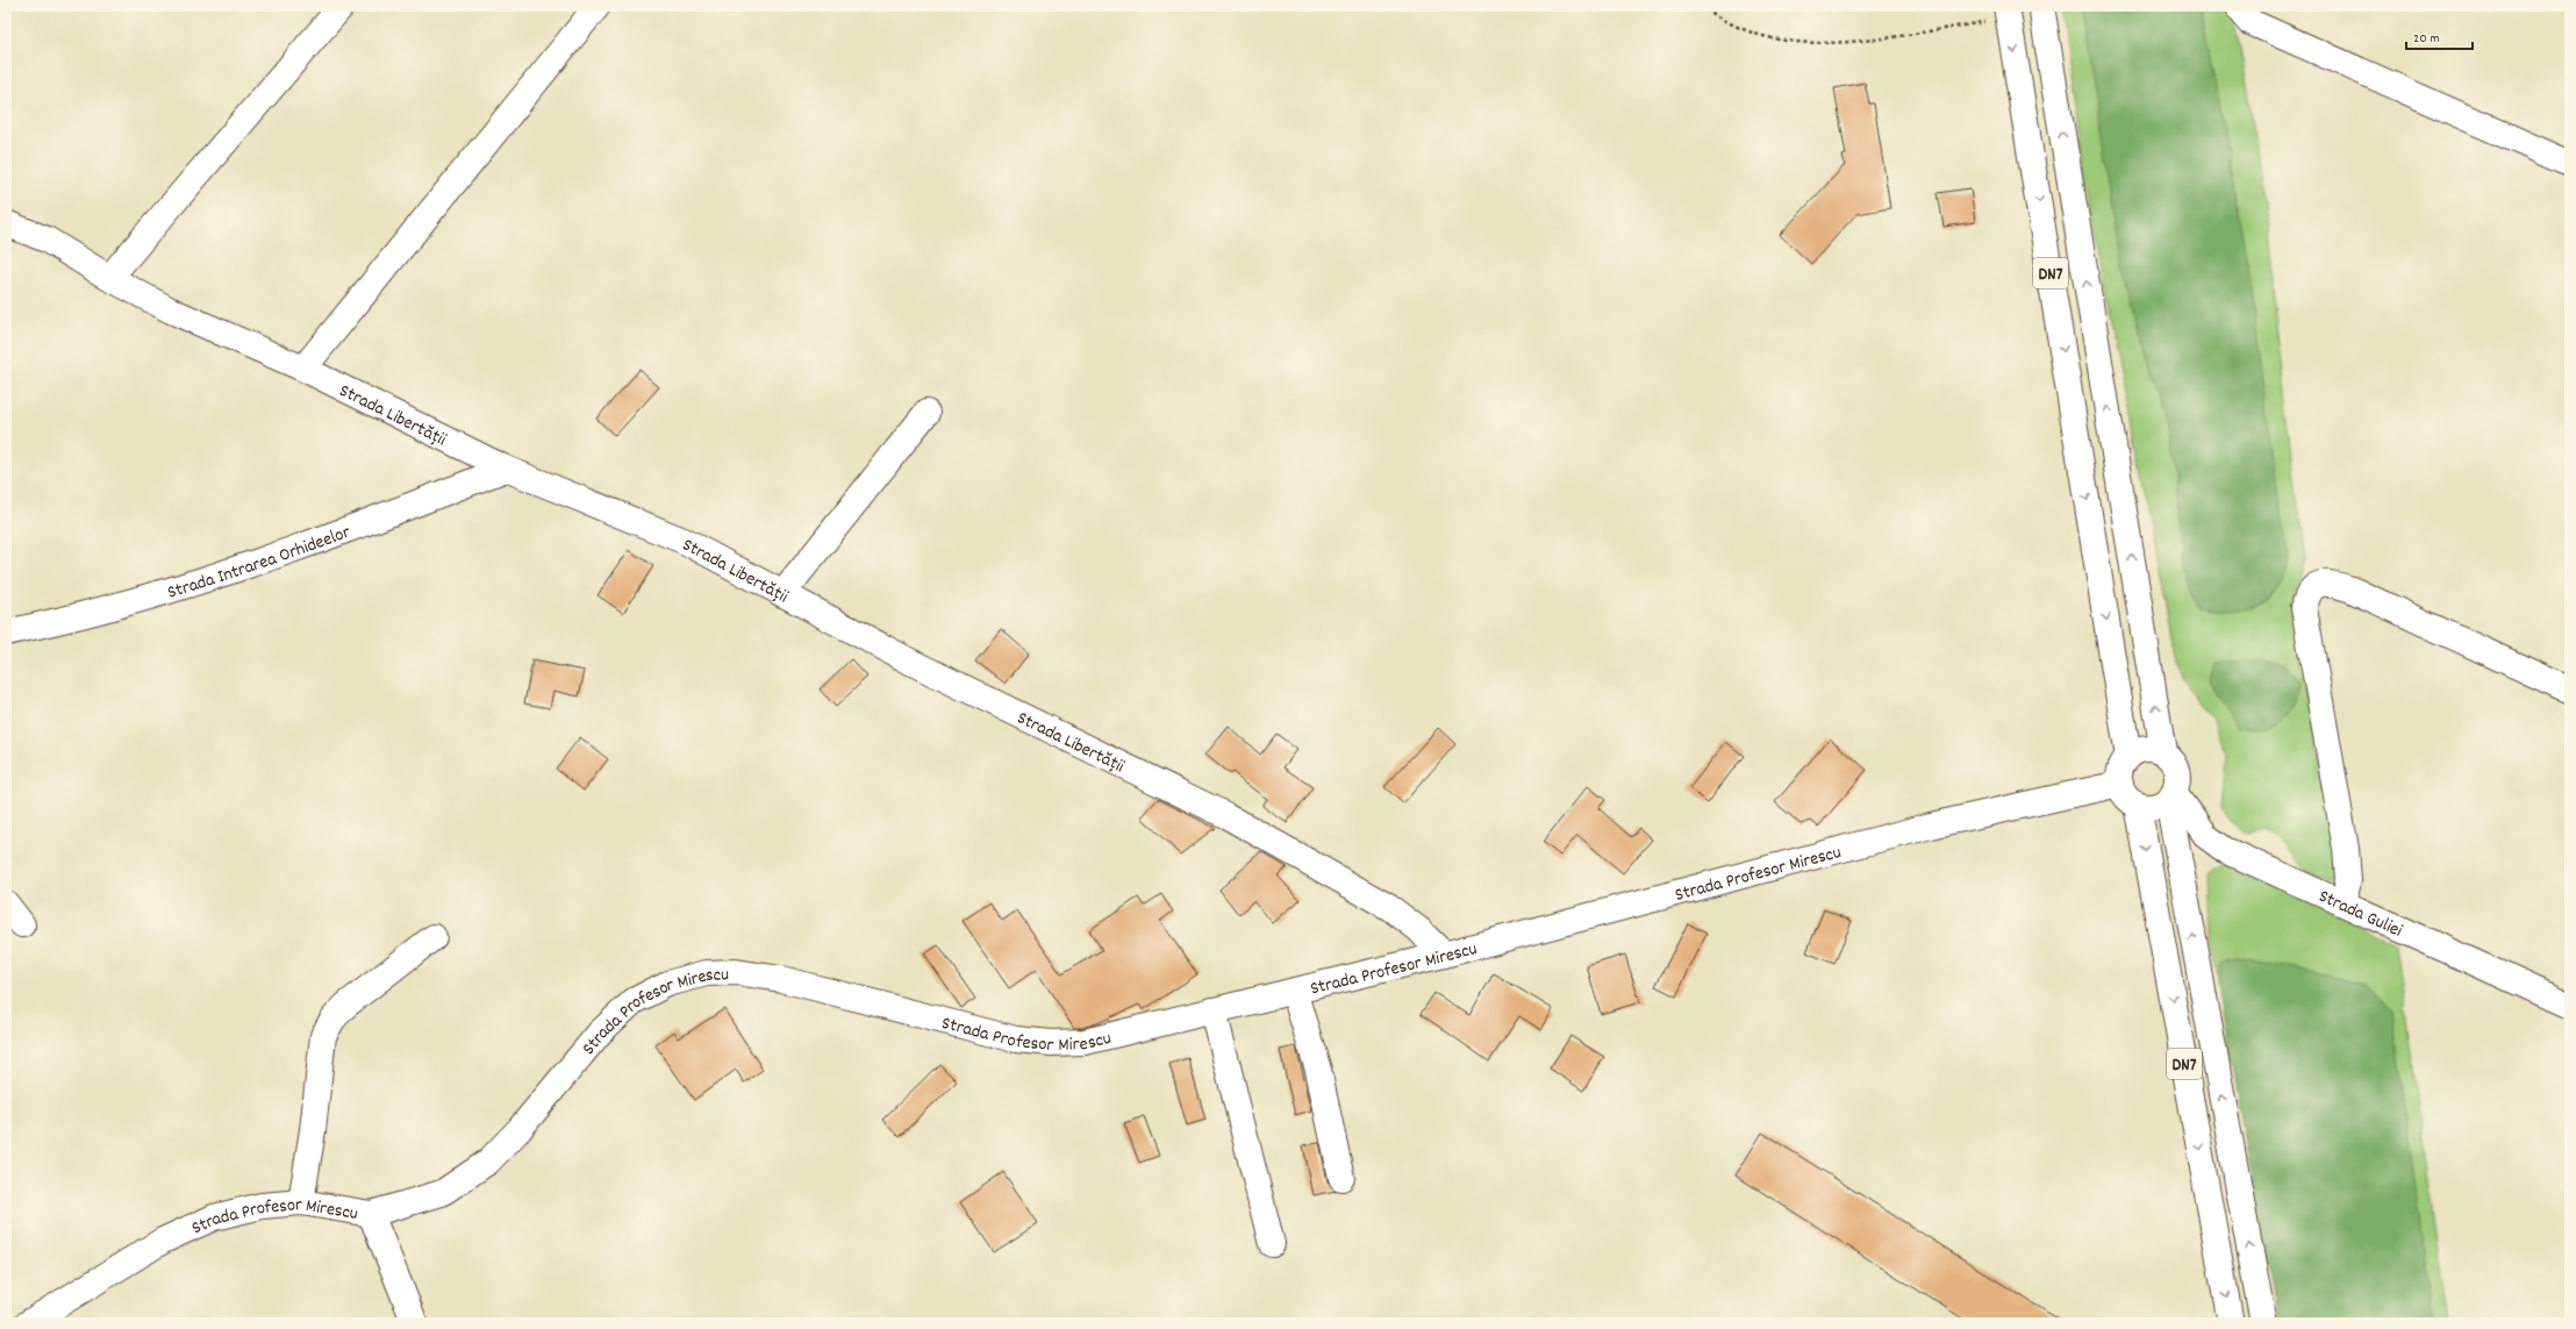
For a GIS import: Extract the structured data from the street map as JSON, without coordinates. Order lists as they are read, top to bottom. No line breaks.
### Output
{"streets":{"street":["DN7","Strada Libertății","Strada Intrarea Orhideelor","Strada Profesor Mirescu","Strada Guliei"]},"crossings":[["DN7","Strada Profesor Mirescu"],["DN7","Strada Guliei"],["Strada Libertății","Strada Intrarea Orhideelor"],["Strada Libertății","Strada Profesor Mirescu"],["Strada Profesor Mirescu","Strada Guliei"]],"scale_bar":"20 m"}
